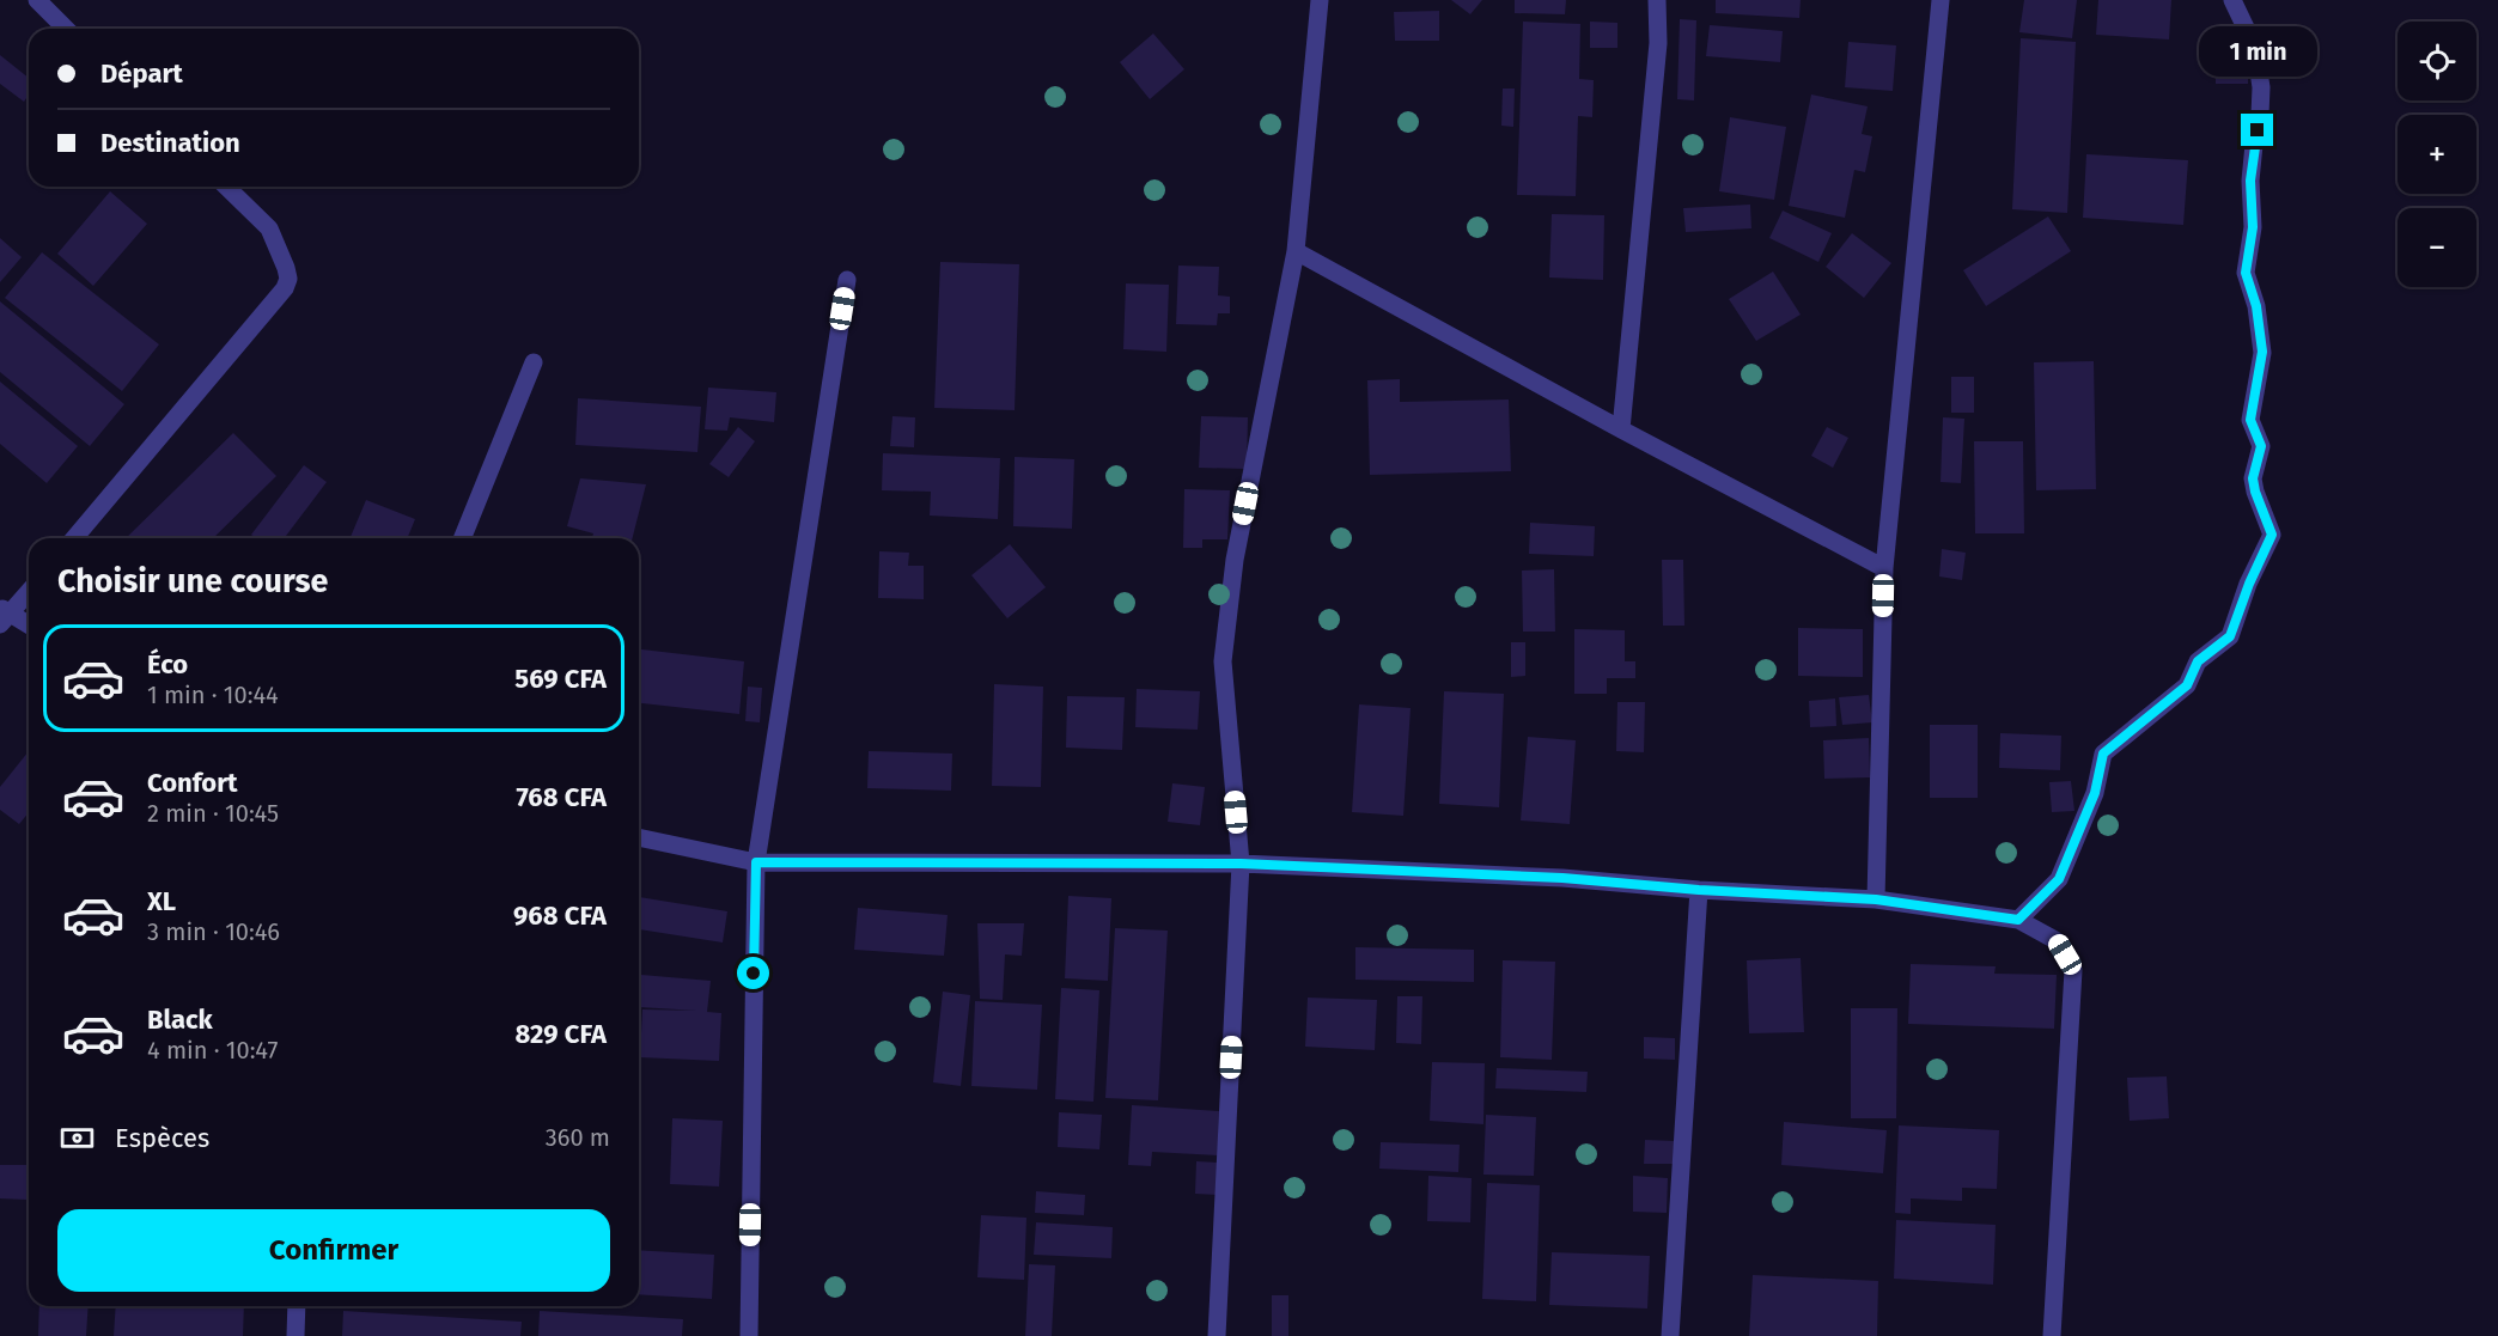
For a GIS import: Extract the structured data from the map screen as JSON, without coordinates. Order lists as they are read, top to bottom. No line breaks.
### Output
{"page":{"map_buttons":["+","−"],"bubble":"1 min","banner":["Départ","Destination"],"heading":"Choisir une course","list":[{"name":"Éco","note":"1 min · 10:44","value":"569 CFA"},{"name":"Confort","note":"2 min · 10:45","value":"768 CFA"},{"name":"XL","note":"3 min · 10:46","value":"968 CFA"},{"name":"Black","note":"4 min · 10:47","value":"829 CFA"}],"pay":["Espèces","360 m"],"buttons":"Confirmer"}}
